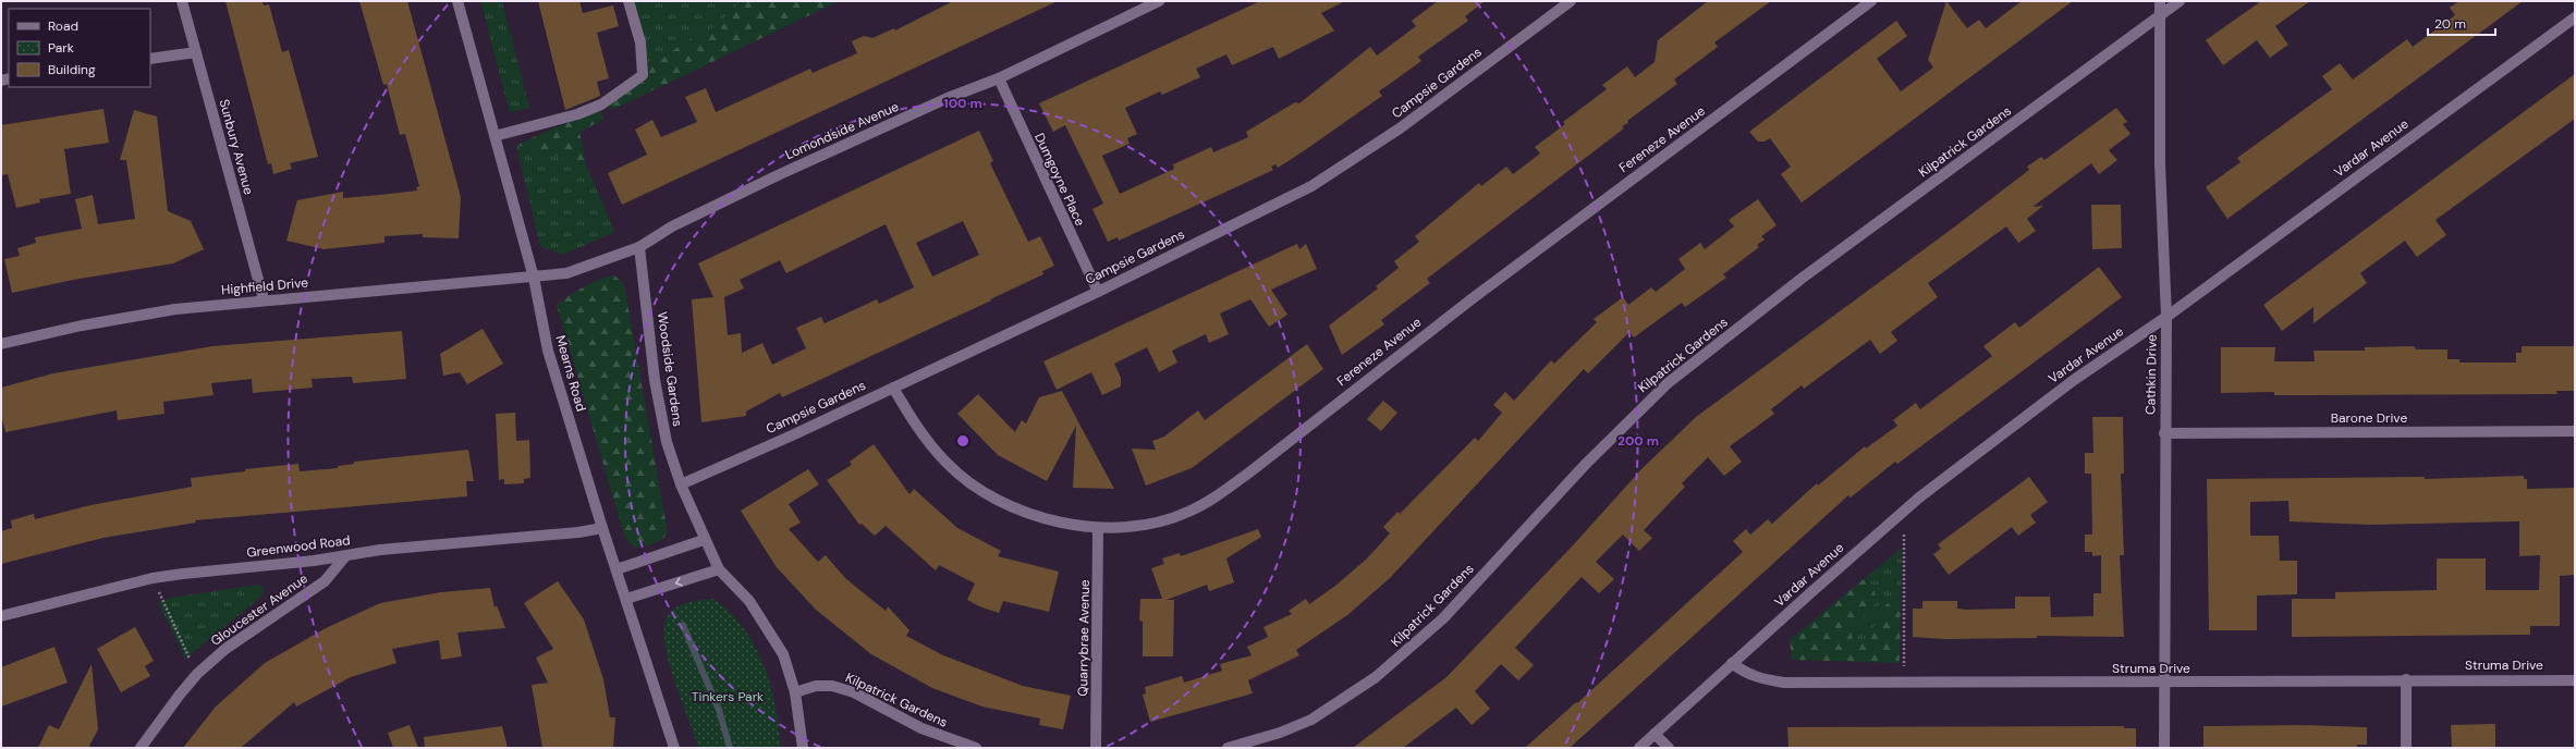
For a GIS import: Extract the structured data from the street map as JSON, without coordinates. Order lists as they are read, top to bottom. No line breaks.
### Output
{"streets":{"street":["Campsie Gardens","Lomondside Avenue","Fereneze Avenue","Kilpatrick Gardens","Sunbury Avenue","Vardar Avenue","Dumgoyne Place","Highfield Drive","Woodside Gardens","Mearns Road","Cathkin Drive","Barone Drive","Greenwood Road","Gloucester Avenue","Quarrybrae Avenue","Struma Drive"]},"crossings":[["Campsie Gardens","Fereneze Avenue"],["Campsie Gardens","Dumgoyne Place"],["Campsie Gardens","Woodside Gardens"],["Lomondside Avenue","Dumgoyne Place"],["Lomondside Avenue","Highfield Drive"],["Lomondside Avenue","Woodside Gardens"],["Lomondside Avenue","Mearns Road"],["Fereneze Avenue","Quarrybrae Avenue"],["Kilpatrick Gardens","Cathkin Drive"],["Sunbury Avenue","Highfield Drive"],["Vardar Avenue","Cathkin Drive"],["Vardar Avenue","Struma Drive"],["Highfield Drive","Mearns Road"],["Mearns Road","Greenwood Road"],["Cathkin Drive","Barone Drive"],["Cathkin Drive","Struma Drive"],["Greenwood Road","Gloucester Avenue"]],"parks":["Tinkers Park"],"legend":["Road","Park","Building"],"scale_bar":"20 m","rings":["100 m","200 m"]}
